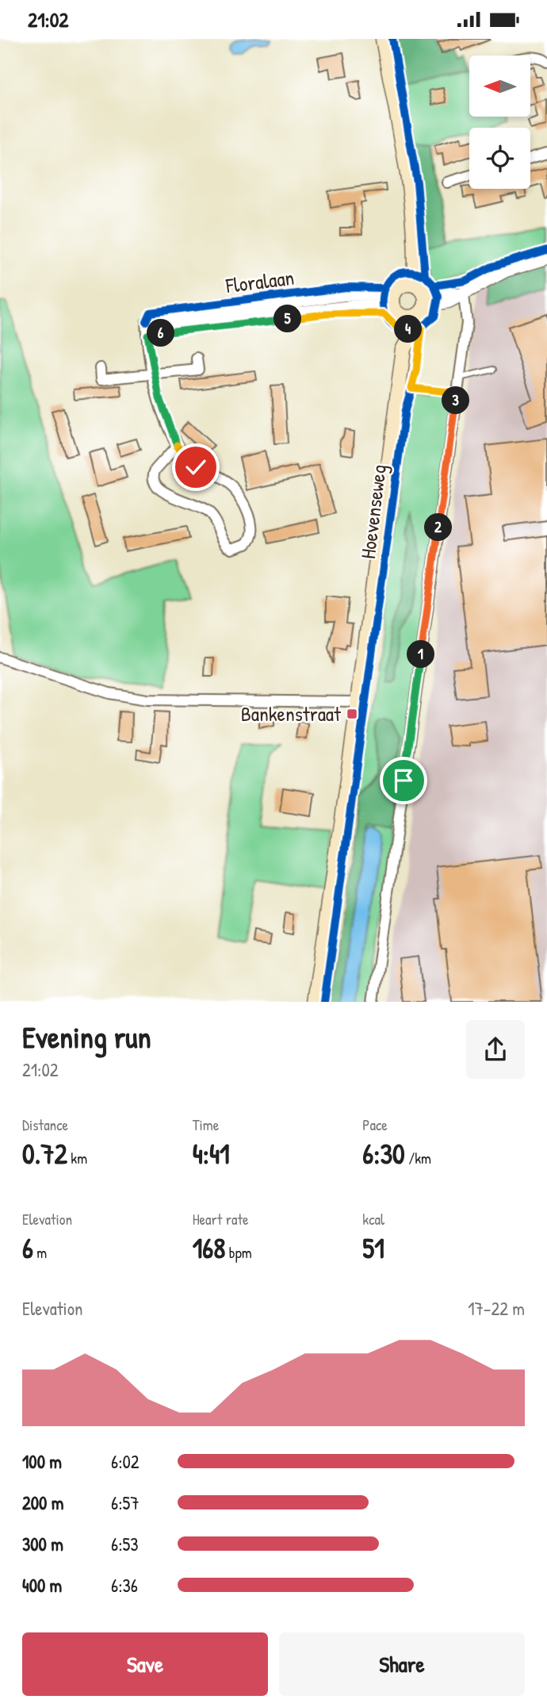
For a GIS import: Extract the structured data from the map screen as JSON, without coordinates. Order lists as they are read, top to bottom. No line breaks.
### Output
{"streets":{"main road":["Hoevenseweg"],"street":["Floralaan"]},"crossings":[["Floralaan","Hoevenseweg"]],"places":{"transit":["Bankenstraat"]},"north":"left","page":{"status":"21:02","pins":["5","4","6","3","2","1"],"heading":["Evening run","21:02"],"stats":[["Distance","0.72 km"],["Time","4:41"],["Pace","6:30 /km"],["Elevation","6 m"],["Heart rate","168 bpm"],["kcal","51"]],"chart":["Elevation","17–22 m"],"list":[{"name":"100 m","note":"6:02"},{"name":"200 m","note":"6:57"},{"name":"300 m","note":"6:53"},{"name":"400 m","note":"6:36"}],"buttons":["Save","Share"]}}
